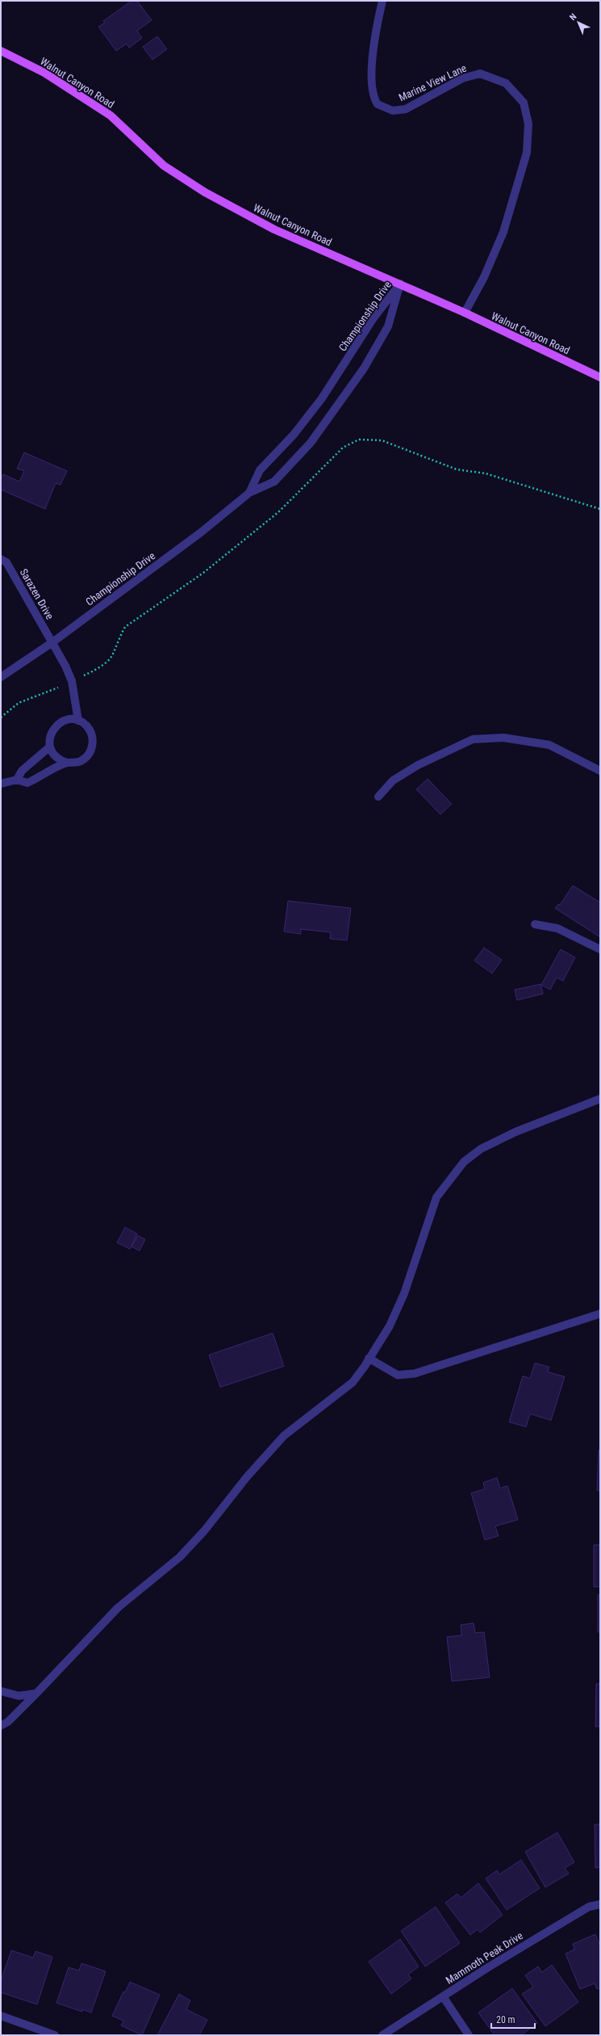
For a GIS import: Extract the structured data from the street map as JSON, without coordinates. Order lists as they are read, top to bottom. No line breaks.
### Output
{"streets":{"main road":["Walnut Canyon Road"],"street":["Marine View Lane","Championship Drive","Sarazen Drive","Mammoth Peak Drive"]},"crossings":[["Walnut Canyon Road","Marine View Lane"],["Walnut Canyon Road","Championship Drive"],["Championship Drive","Sarazen Drive"]],"scale_bar":"20 m","north":"top left"}
